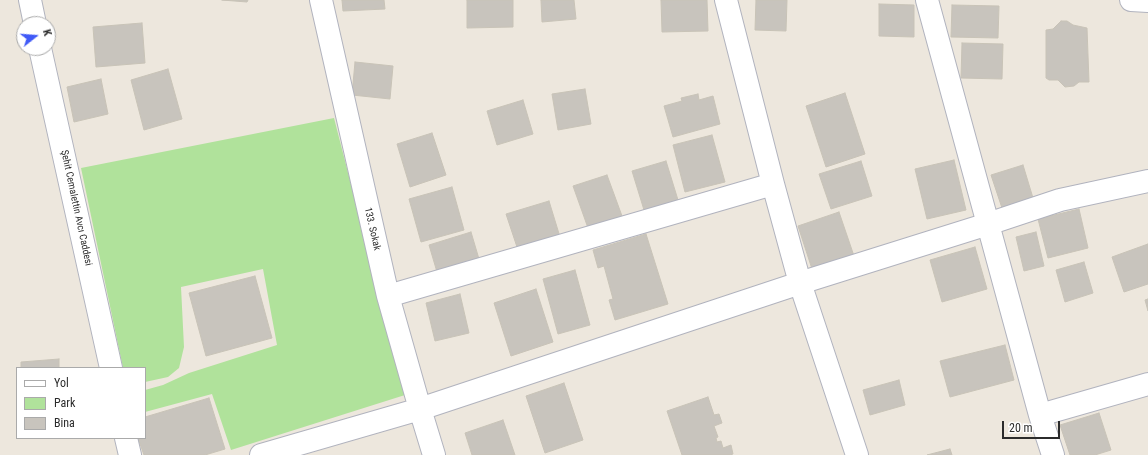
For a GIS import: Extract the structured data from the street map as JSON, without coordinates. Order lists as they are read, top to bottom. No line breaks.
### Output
{"streets":{"street":["Şehit Cemalettin Avcı Caddesi","133. Sokak"]},"legend":["Yol","Park","Bina"],"scale_bar":"20 m","north":"right"}
